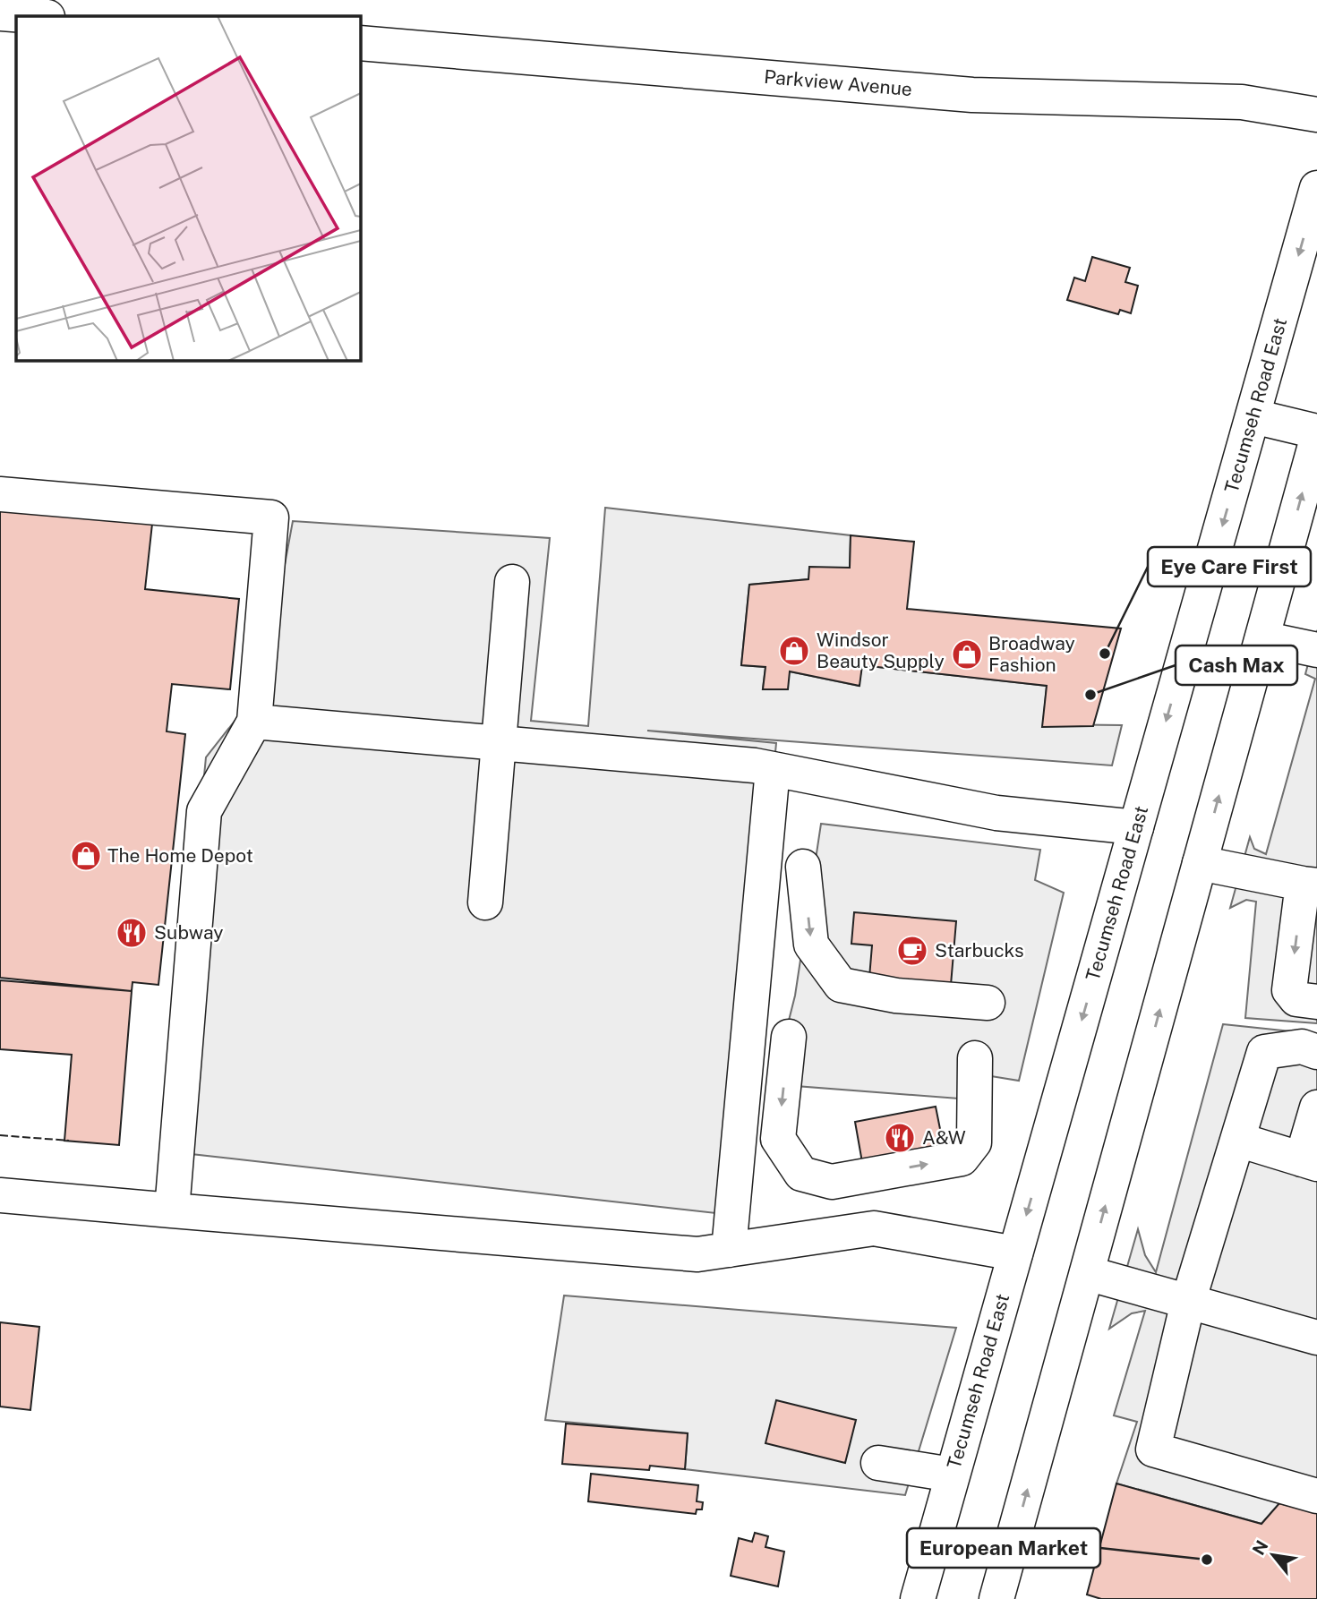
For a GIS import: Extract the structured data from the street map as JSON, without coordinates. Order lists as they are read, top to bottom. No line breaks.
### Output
{"streets":{"main road":["Parkview Avenue","Tecumseh Road East"]},"places":{"shop":["Windsor Beauty Supply","Broadway Fashion","The Home Depot"],"other":["Eye Care First","Cash Max","European Market"],"restaurant":["Subway","A&W"],"cafe":["Starbucks"]},"north":"top left"}
